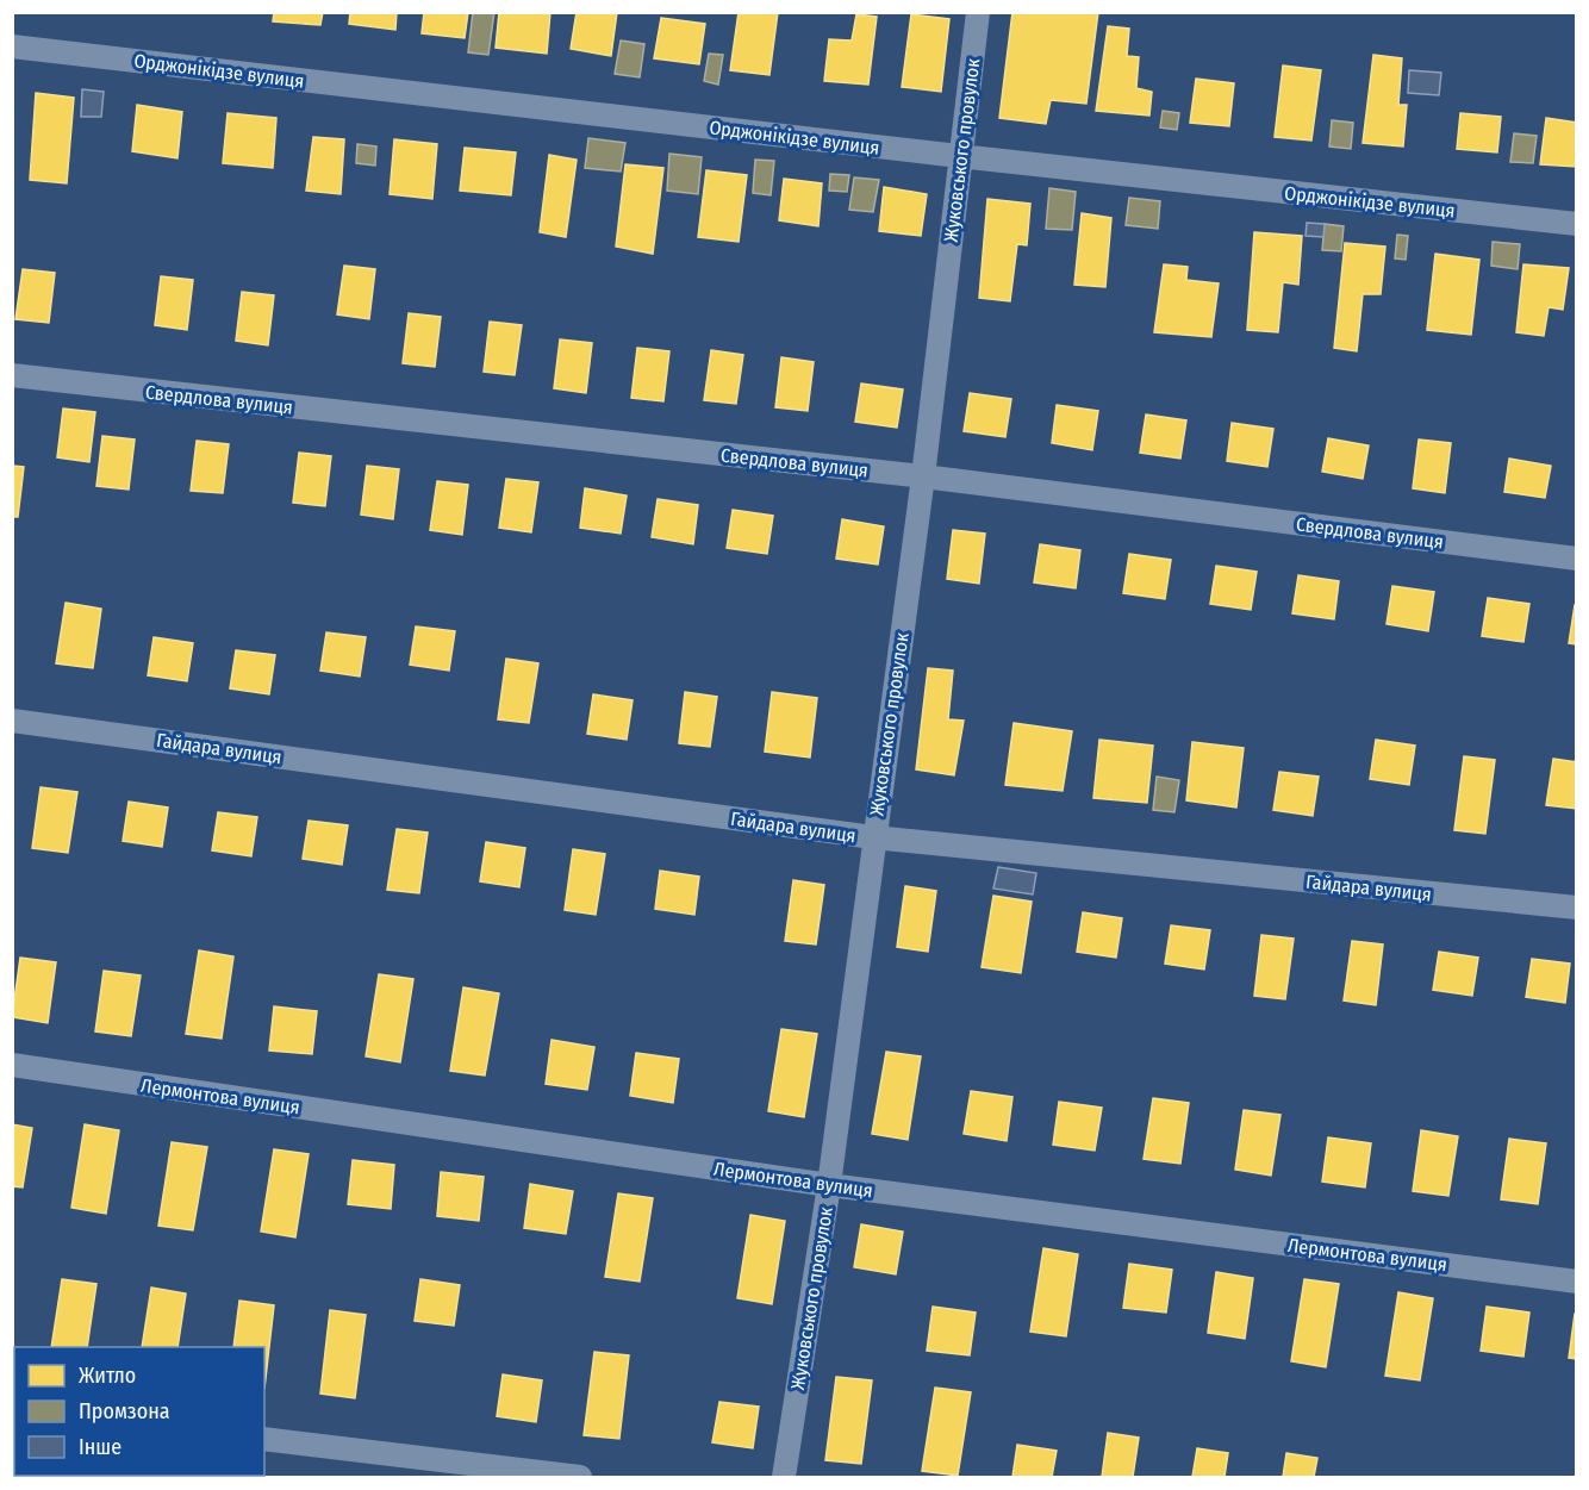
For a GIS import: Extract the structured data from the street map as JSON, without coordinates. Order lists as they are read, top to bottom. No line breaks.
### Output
{"streets":{"street":["Орджонікідзе вулиця","Жуковського провулок","Свердлова вулиця","Гайдара вулиця","Лермонтова вулиця"]},"crossings":[["Орджонікідзе вулиця","Жуковського провулок"],["Жуковського провулок","Свердлова вулиця"],["Жуковського провулок","Гайдара вулиця"],["Жуковського провулок","Лермонтова вулиця"]],"legend":["Житло","Промзона","Інше"]}
